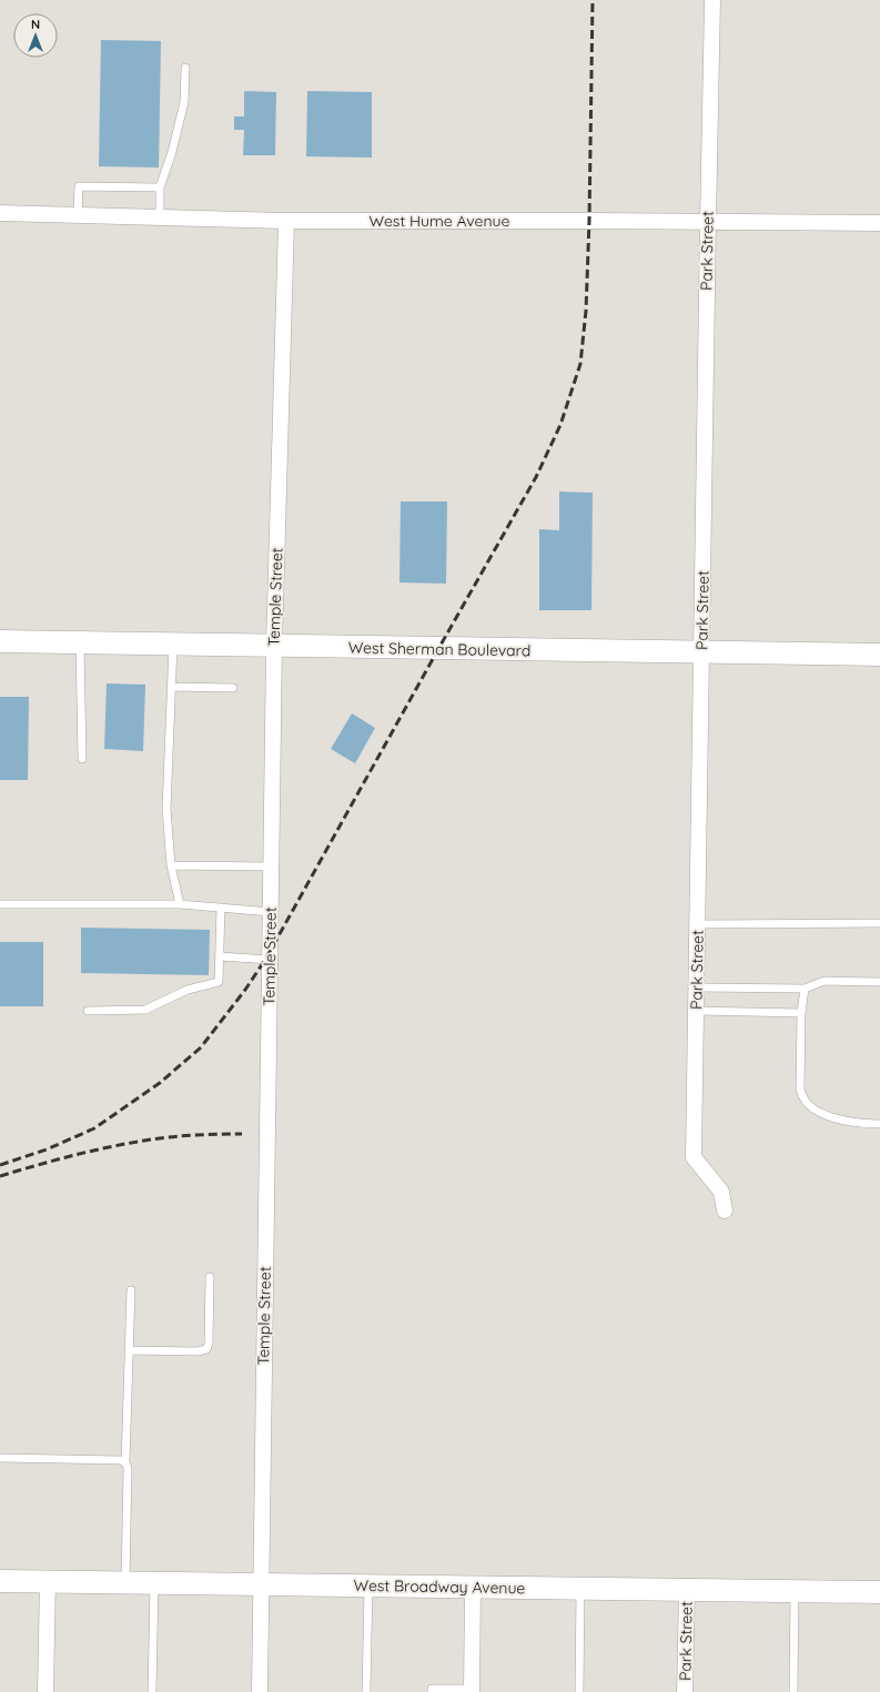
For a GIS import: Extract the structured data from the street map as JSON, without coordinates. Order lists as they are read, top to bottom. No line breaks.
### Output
{"streets":{"street":["West Hume Avenue","Park Street","Temple Street","West Sherman Boulevard","West Broadway Avenue"]},"crossings":[["West Hume Avenue","Park Street"],["West Hume Avenue","Temple Street"],["Park Street","West Sherman Boulevard"],["Park Street","West Broadway Avenue"],["Temple Street","West Sherman Boulevard"],["Temple Street","West Broadway Avenue"]],"north":"top"}
